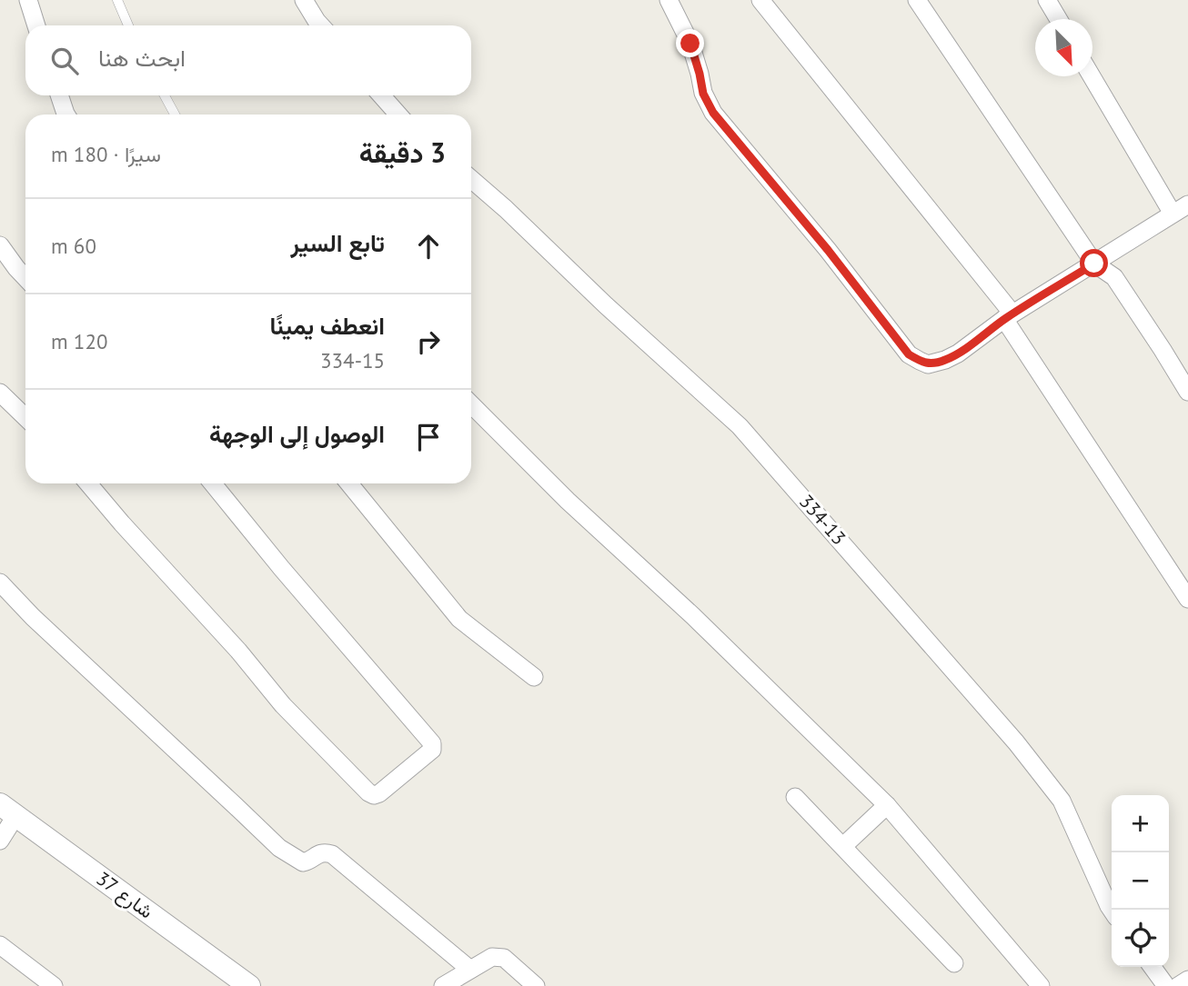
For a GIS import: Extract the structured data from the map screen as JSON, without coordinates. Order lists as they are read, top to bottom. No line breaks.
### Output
{"streets":{"street":["334-13","شارع 37"]},"north":"bottom right","page":{"search":"ابحث هنا","heading":["3 دقيقة","سيرًا · 180 m"],"list":[["تابع السير","60 m"],["انعطف يمينًا","334-15","120 m"],"الوصول إلى الوجهة"],"map_buttons":["+","−"]}}
